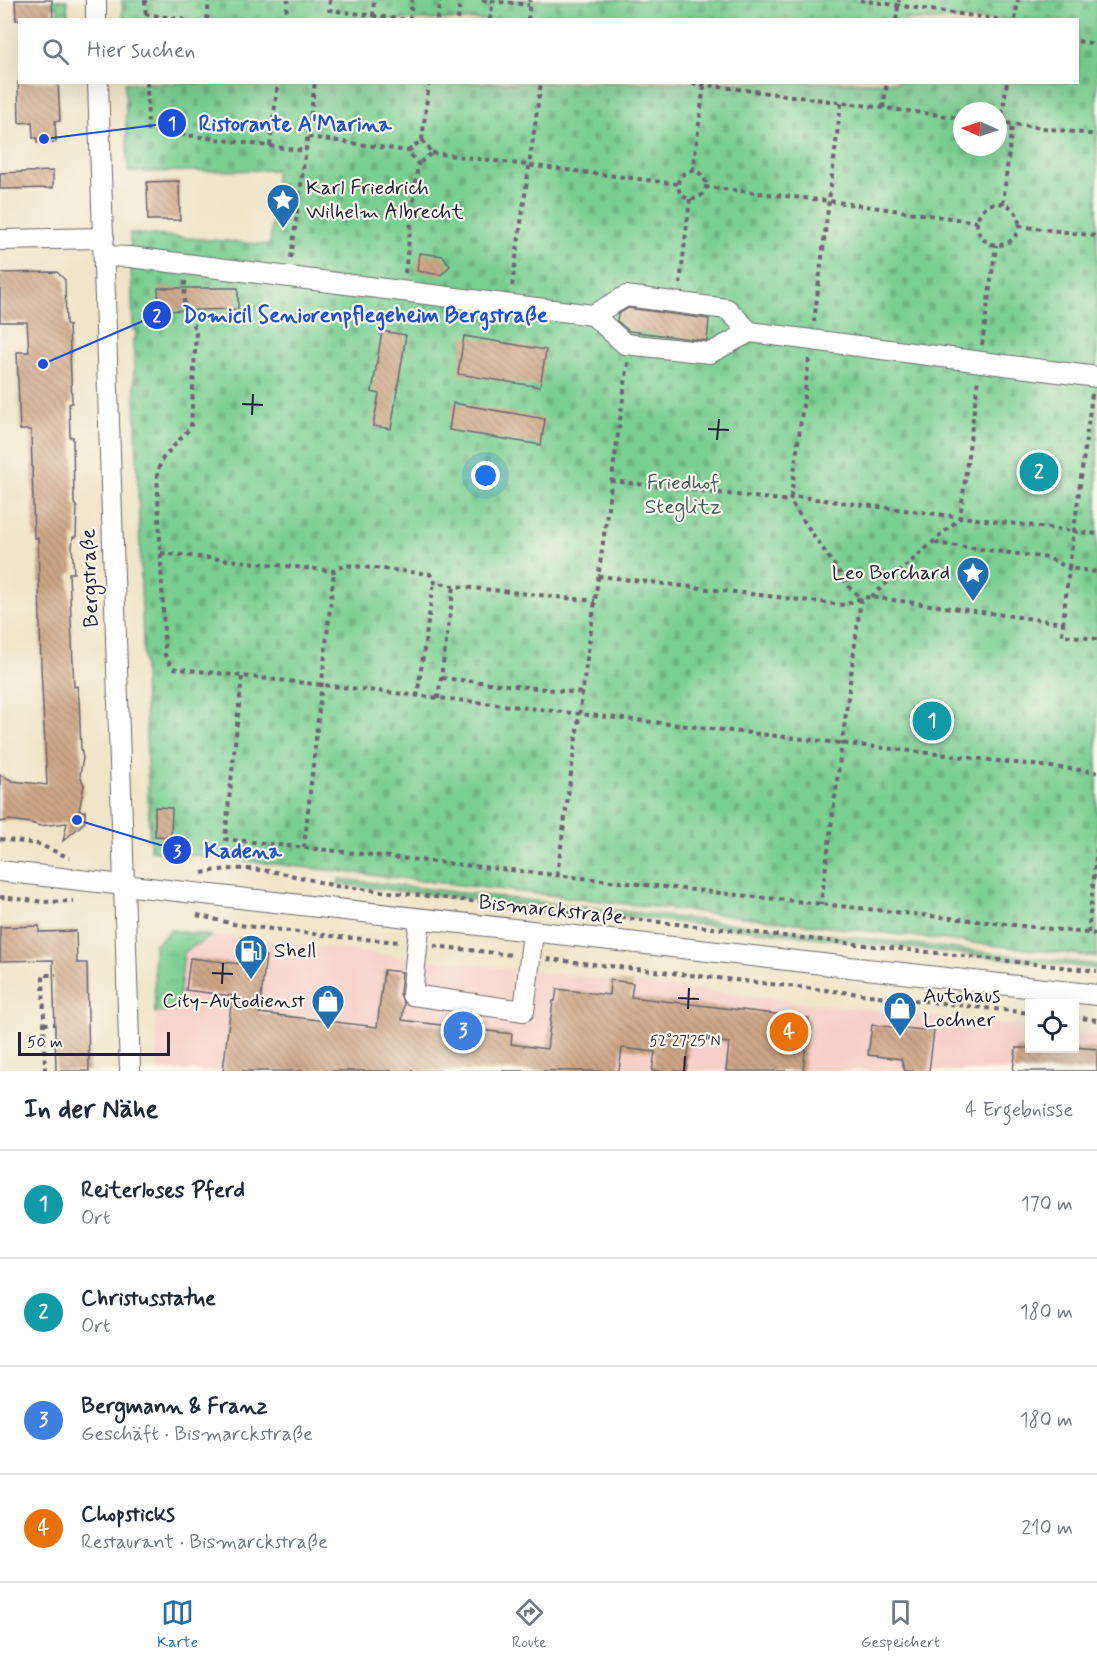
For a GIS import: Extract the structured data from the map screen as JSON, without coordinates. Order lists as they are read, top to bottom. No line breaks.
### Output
{"streets":{"street":["Bergstraße","Bismarckstraße"]},"crossings":[["Bergstraße","Bismarckstraße"]],"parks":["Friedhof Steglitz"],"places":{"other":["Ristorante A'Marina","Domicil Seniorenpflegeheim Bergstraße","Kadena"],"place":["Karl Friedrich Wilhelm Albrecht","Leo Borchard"],"fuel station":["Shell"],"shop":["City-Autodienst","Autohaus Lochner"]},"scale_bar":"50 m","north":"left","page":{"search":"Hier suchen","pins":["2","1","3","4"],"scale":"50 m","heading":["In der Nähe","4 Ergebnisse"],"list":[{"mark":"1","name":"Reiterloses Pferd","note":"Ort","value":"170 m"},{"mark":"2","name":"Christusstatue","note":"Ort","value":"180 m"},{"mark":"3","name":"Bergmann & Franz","note":"Geschäft · Bismarckstraße","value":"180 m"},{"mark":"4","name":"Chopsticks","note":"Restaurant · Bismarckstraße","value":"210 m"}],"nav":["Karte","Route","Gespeichert"]},"coordinates":["52°27'25\"N"]}
